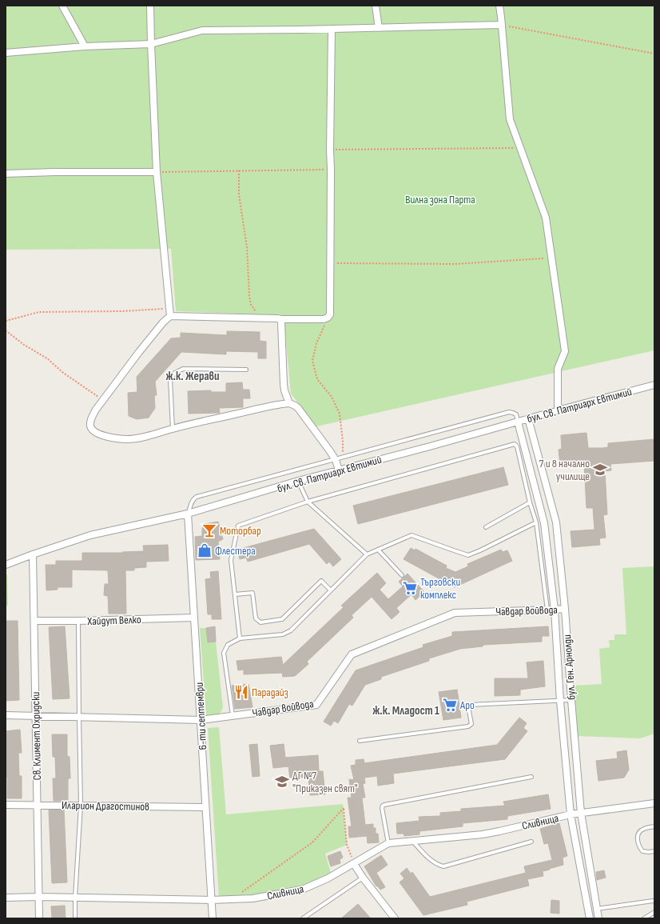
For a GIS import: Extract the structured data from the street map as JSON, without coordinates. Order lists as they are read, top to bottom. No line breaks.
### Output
{"streets":{"street":["бул. Св. Патриарх Евтимий","Чавдар войвода","Хайдут Велко","бул. Ген. Арнолди","6-ти септември","Св. Климент Охридски","Иларион Драгостинов","Сливница"]},"crossings":[["бул. Св. Патриарх Евтимий","бул. Ген. Арнолди"],["бул. Св. Патриарх Евтимий","6-ти септември"],["бул. Св. Патриарх Евтимий","Св. Климент Охридски"],["Чавдар войвода","бул. Ген. Арнолди"],["Чавдар войвода","6-ти септември"],["Чавдар войвода","Св. Климент Охридски"],["Хайдут Велко","6-ти септември"],["Хайдут Велко","Св. Климент Охридски"],["бул. Ген. Арнолди","Сливница"],["6-ти септември","Иларион Драгостинов"],["6-ти септември","Сливница"],["Св. Климент Охридски","Иларион Драгостинов"],["Св. Климент Охридски","Сливница"]],"districts":["ж.к. Жерави","ж.к. Младост 1"],"parks":["Вилна зона Парта"],"places":{"school or university":["7 и 8 начално училище","ДГ №7 \"Приказен свят\""],"bar":["Моторбар"],"shop":["Флестера"],"supermarket":["Търговски комплекс","Аро"],"restaurant":["Парадайз"]}}
